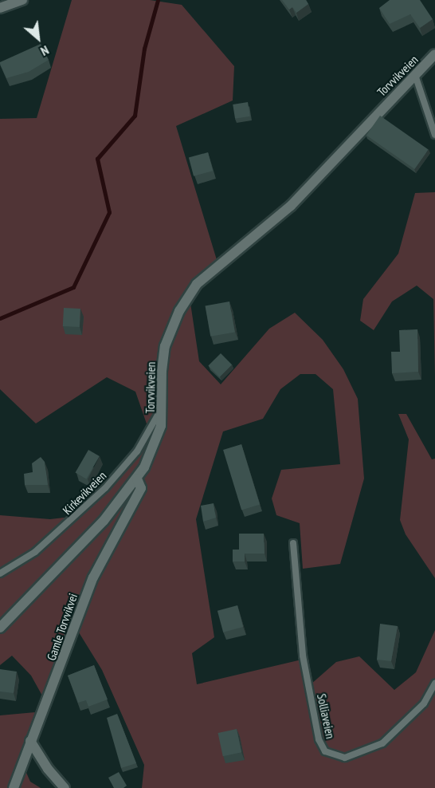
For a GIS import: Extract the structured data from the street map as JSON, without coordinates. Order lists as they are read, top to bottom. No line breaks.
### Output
{"streets":{"street":["Torvvikveien","Gamle Torvvikvei"],"lane":["Kirkevikveien","Solliaveien"]},"crossings":[["Torvvikveien","Kirkevikveien"],["Torvvikveien","Gamle Torvvikvei"]],"north":"bottom right"}
